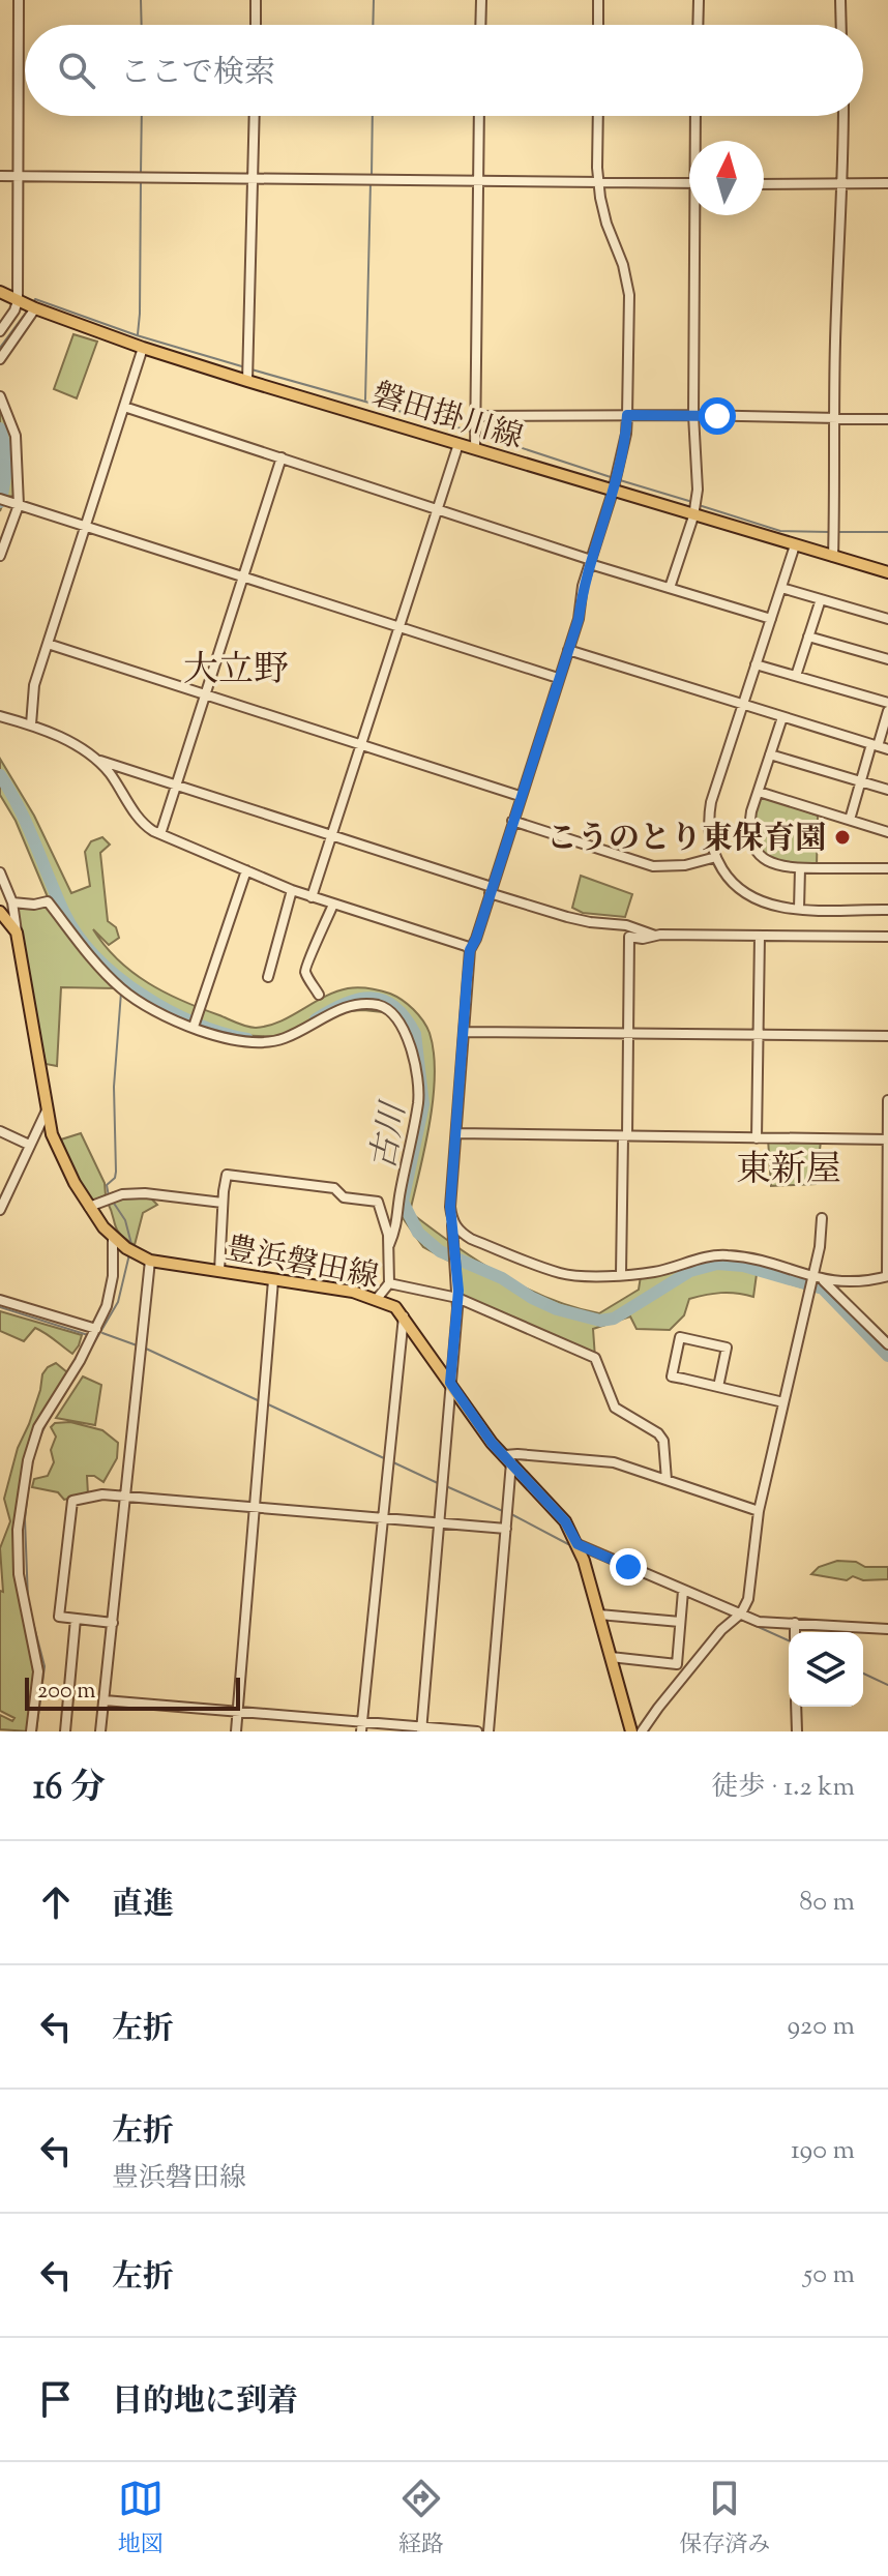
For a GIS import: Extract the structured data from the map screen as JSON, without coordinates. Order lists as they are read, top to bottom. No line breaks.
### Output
{"streets":{"main road":["磐田掛川線","豊浜磐田線"]},"districts":["大立野","東新屋"],"water":["古川"],"places":["こうのとり東保育園"],"scale_bar":"200 m","north":"top","page":{"search":"ここで検索","scale":"200 m","heading":["16 分","徒歩 · 1.2 km"],"list":[["直進","80 m"],["左折","920 m"],["左折","豊浜磐田線","190 m"],["左折","50 m"],"目的地に到着"],"nav":["地図","経路","保存済み"]}}
